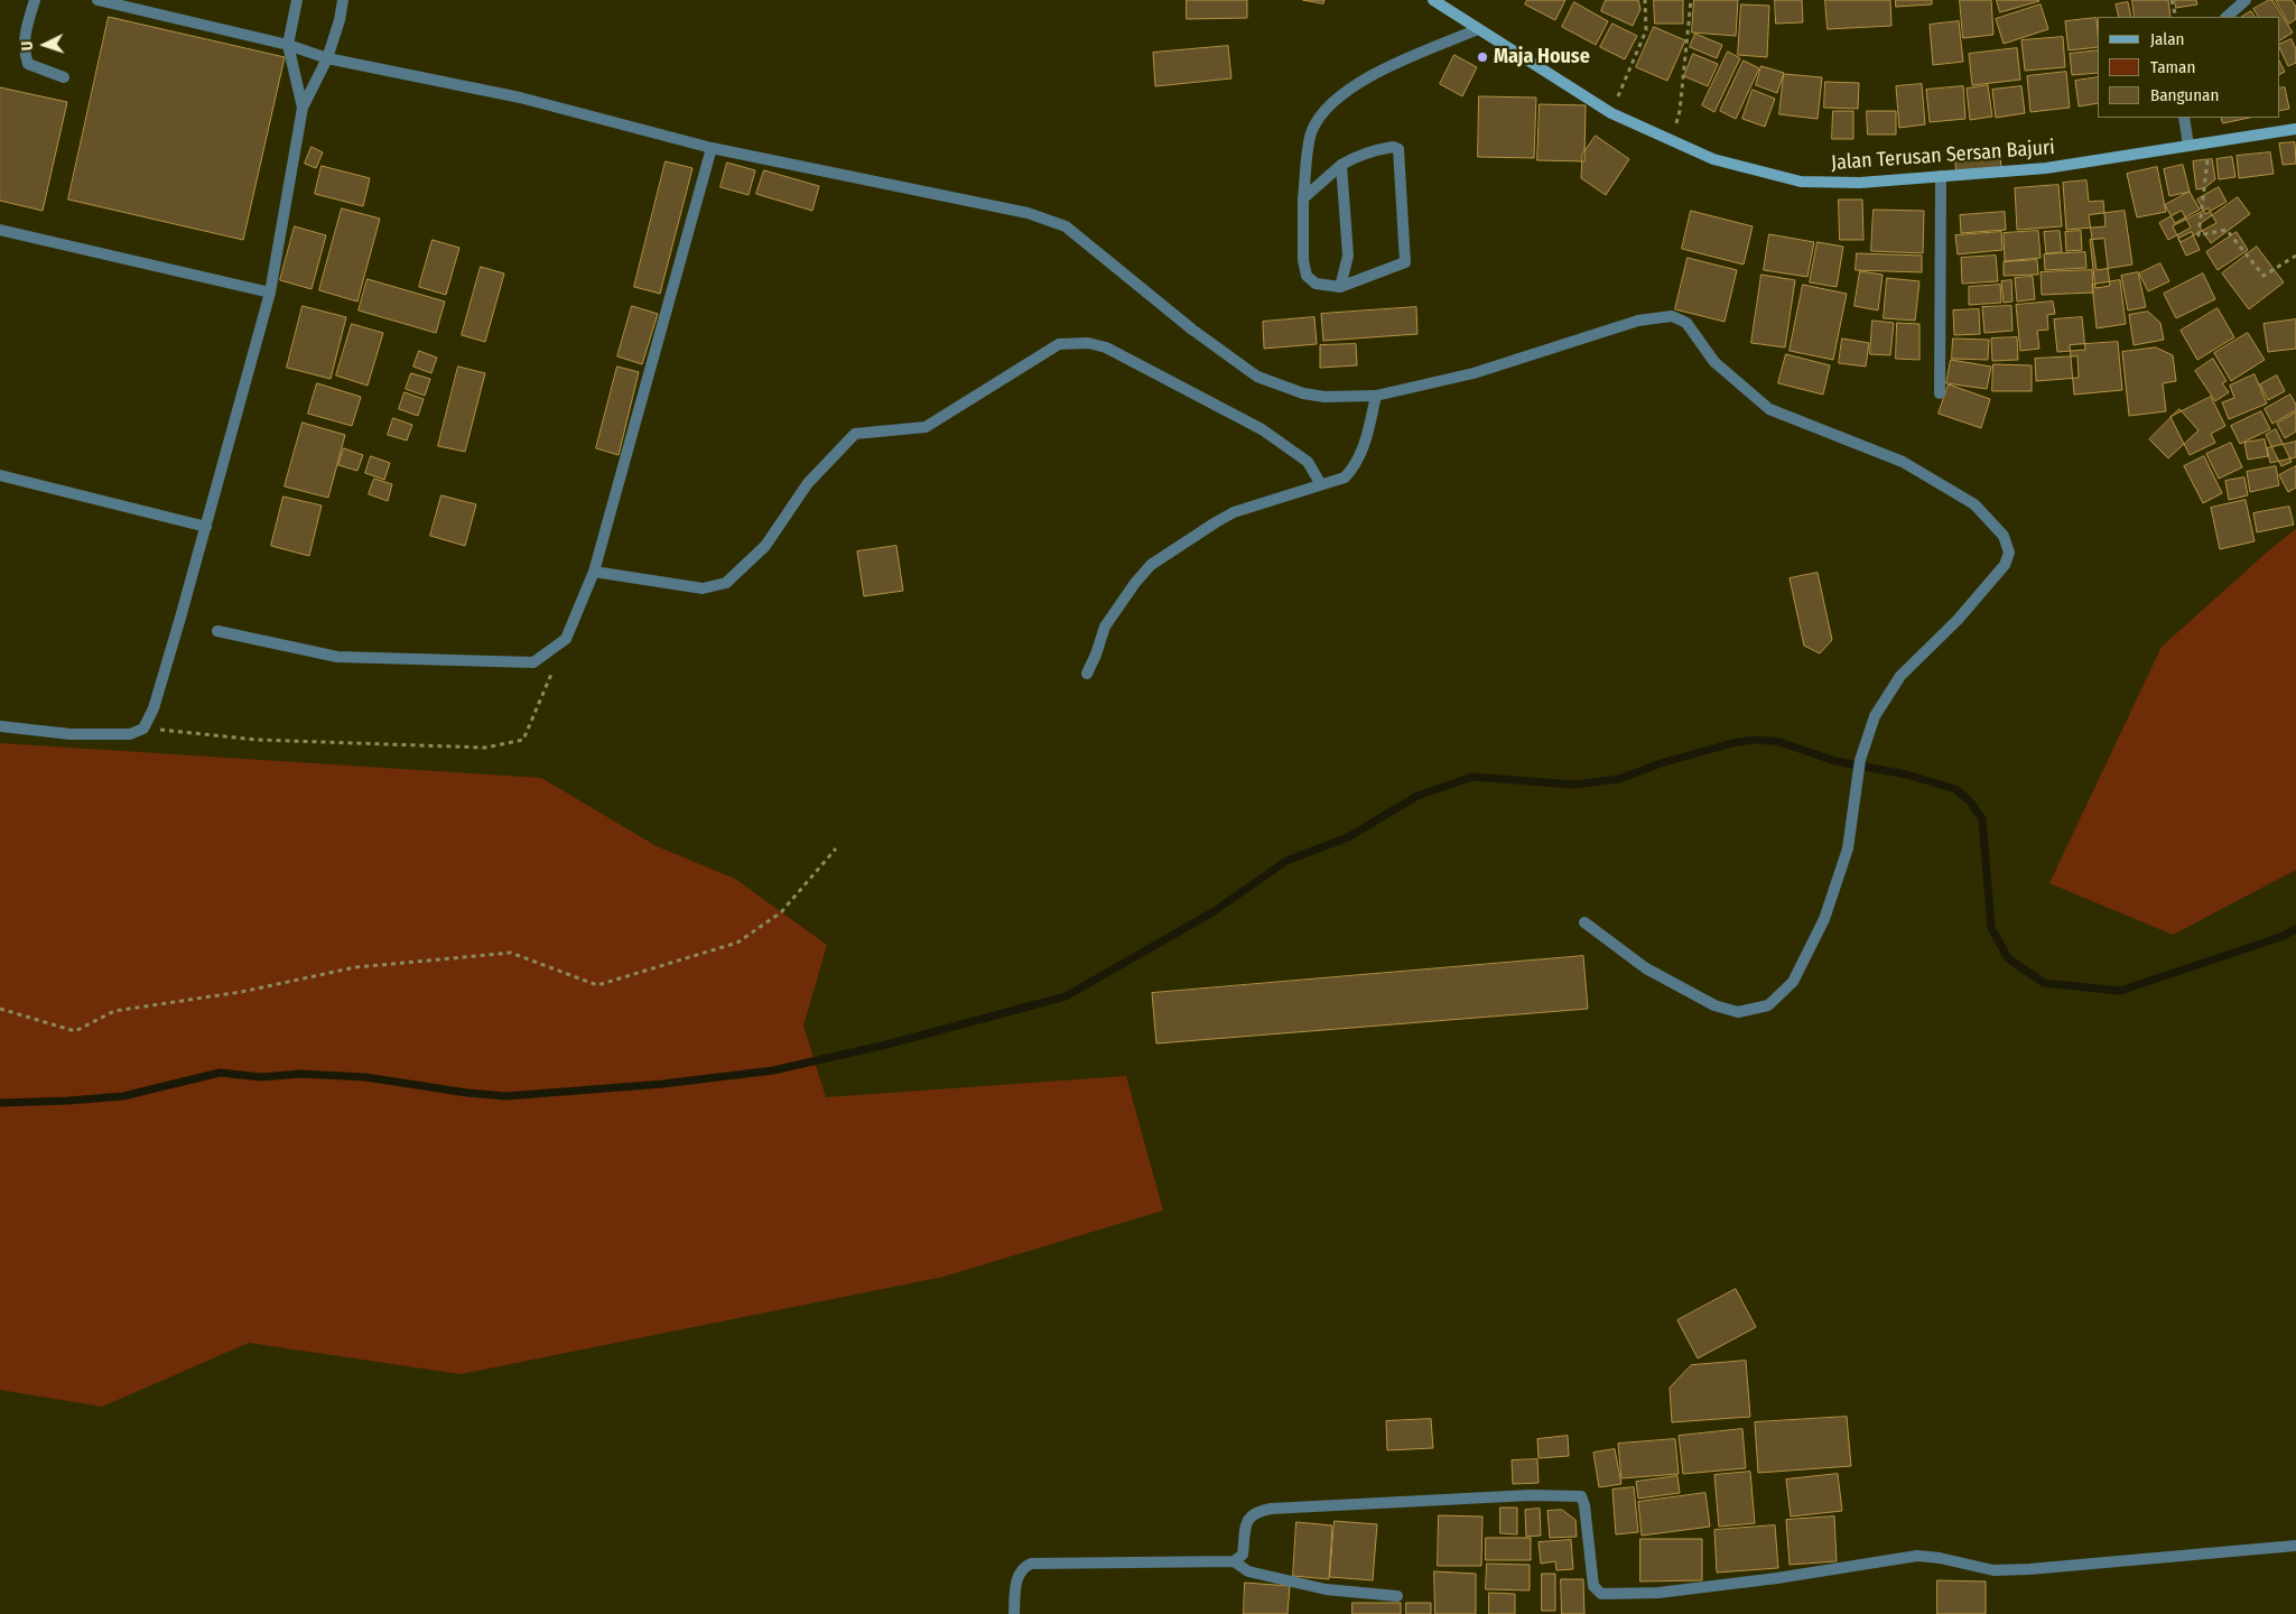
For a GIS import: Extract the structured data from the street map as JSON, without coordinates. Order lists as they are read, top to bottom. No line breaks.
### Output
{"streets":{"main road":["Jalan Terusan Sersan Bajuri"]},"places":["Maja House"],"legend":["Jalan","Taman","Bangunan"],"north":"left"}
